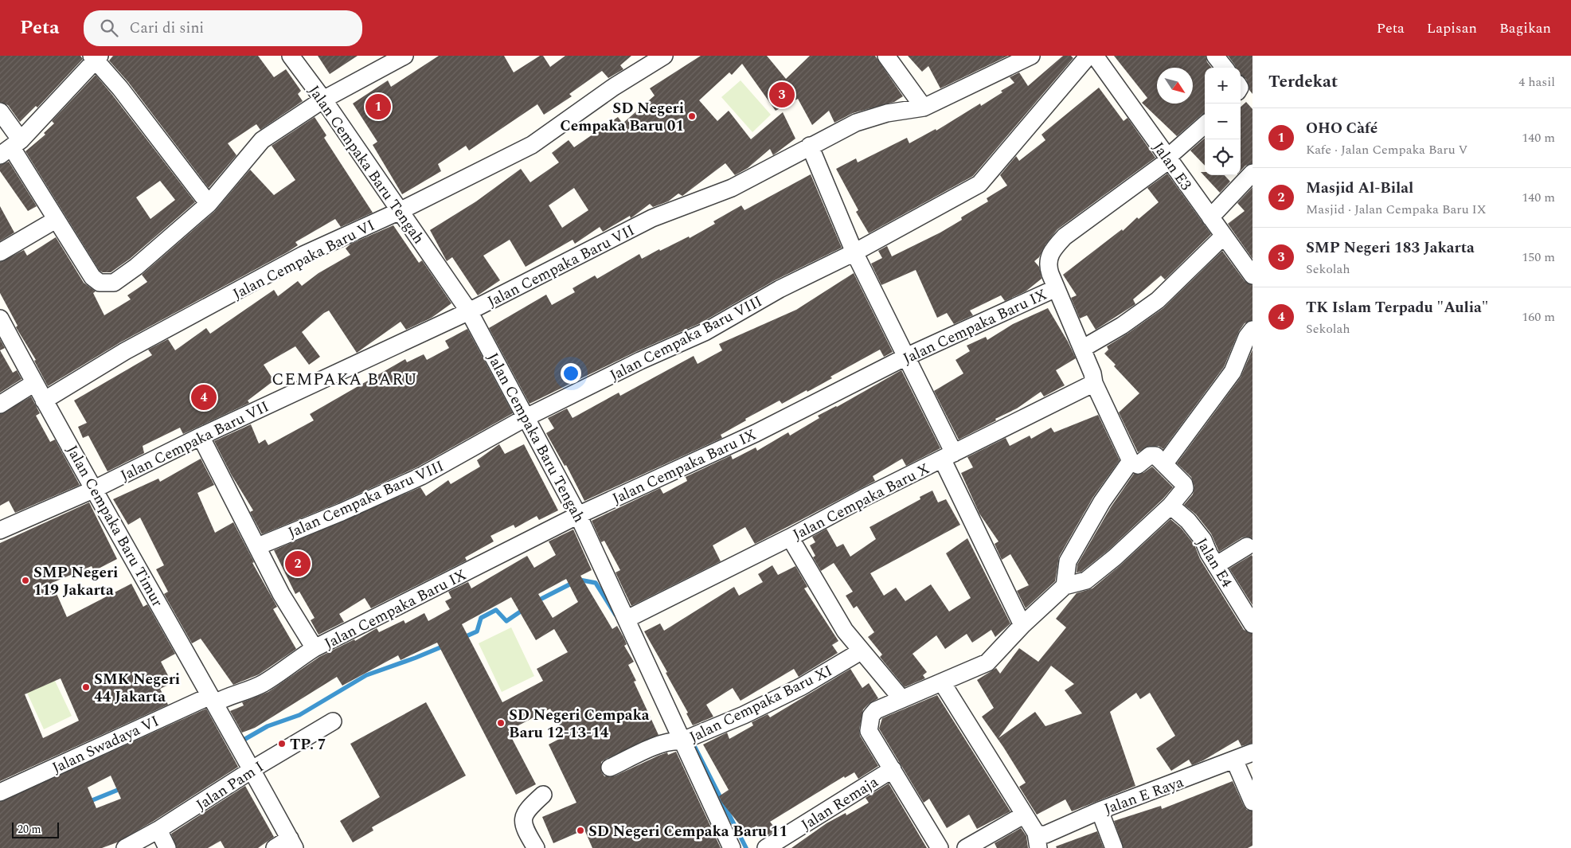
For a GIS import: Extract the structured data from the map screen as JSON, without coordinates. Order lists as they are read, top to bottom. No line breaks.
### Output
{"streets":{"street":["Jalan Cempaka Baru Tengah","Jalan E3","Jalan Cempaka Baru VI","Jalan Cempaka Baru VII","Jalan Cempaka Baru IX","Jalan Cempaka Baru VIII","Jalan Cempaka Baru X","Jalan Cempaka Baru Timur","Jalan E4","Jalan Cempaka Baru XI","Jalan Swadaya VI","Jalan Pam I","Jalan E Raya","Jalan Remaja"]},"crossings":[["Jalan Cempaka Baru Tengah","Jalan Cempaka Baru VI"],["Jalan Cempaka Baru Tengah","Jalan Cempaka Baru VII"],["Jalan Cempaka Baru Tengah","Jalan Cempaka Baru IX"],["Jalan Cempaka Baru Tengah","Jalan Cempaka Baru VIII"],["Jalan Cempaka Baru Tengah","Jalan Cempaka Baru X"],["Jalan Cempaka Baru Tengah","Jalan Cempaka Baru XI"],["Jalan E3","Jalan Cempaka Baru IX"],["Jalan Cempaka Baru VI","Jalan Cempaka Baru Timur"],["Jalan Cempaka Baru VII","Jalan Cempaka Baru IX"],["Jalan Cempaka Baru VII","Jalan Cempaka Baru Timur"],["Jalan Cempaka Baru IX","Jalan Cempaka Baru VIII"],["Jalan Cempaka Baru IX","Jalan Cempaka Baru X"],["Jalan Cempaka Baru IX","Jalan Cempaka Baru Timur"],["Jalan Cempaka Baru IX","Jalan Swadaya VI"],["Jalan Cempaka Baru Timur","Jalan Swadaya VI"],["Jalan Cempaka Baru Timur","Jalan Pam I"]],"districts":["CEMPAKA BARU"],"places":["SD Negeri Cempaka Baru 01","SMP Negeri 119 Jakarta","SMK Negeri 44 Jakarta","SD Negeri Cempaka Baru 12-13-14","TP. 7","SD Negeri Cempaka Baru 11"],"scale_bar":"20 m","north":"bottom right","page":{"header":"Peta","search":"Cari di sini","nav":["Peta","Lapisan","Bagikan"],"heading":["Terdekat","4 hasil"],"map_buttons":["+","−"],"pins":["3","1","4","2"],"list":[{"mark":"1","name":"OHO Càfé","note":"Kafe · Jalan Cempaka Baru V","value":"140 m"},{"mark":"2","name":"Masjid Al-Bilal","note":"Masjid · Jalan Cempaka Baru IX","value":"140 m"},{"mark":"3","name":"SMP Negeri 183 Jakarta","note":"Sekolah","value":"150 m"},{"mark":"4","name":"TK Islam Terpadu \"Aulia\"","note":"Sekolah","value":"160 m"}],"scale":"20 m"}}
